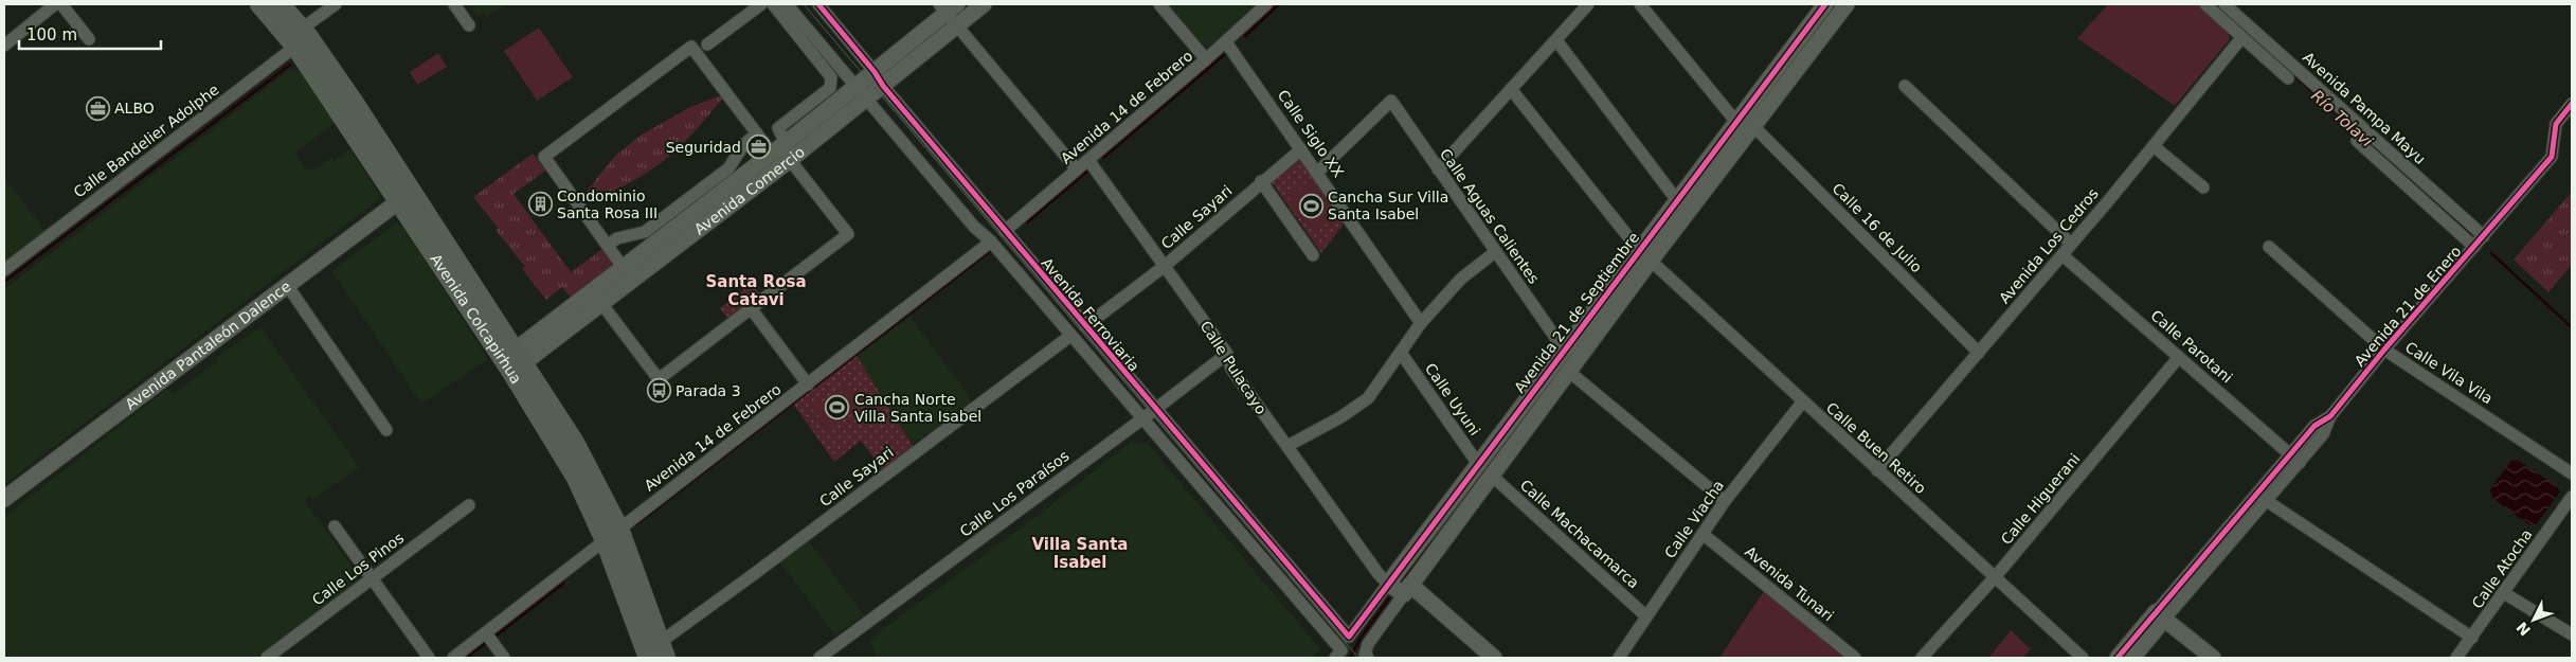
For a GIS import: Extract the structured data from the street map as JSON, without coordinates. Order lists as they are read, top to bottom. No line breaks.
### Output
{"streets":{"main road":["Avenida Colcapirhua"],"street":["Avenida 14 de Febrero","Avenida Pampa Mayu","Calle Siglo XX","Calle Bandelier Adolphe","Avenida Comercio","Calle Aguas Calientes","Calle Sayari","Calle 16 de Julio","Avenida Los Cedros","Avenida 21 de Enero","Avenida 21 de Septiembre","Avenida Ferroviaria","Avenida Pantaleón Dalence","Calle Parotani","Calle Pulacayo","Calle Vila Vila","Calle Uyuni","Calle Buen Retiro","Calle Los Paraísos","Calle Higuerani","Calle Viacha","Calle Machacamarca","Calle Los Pinos","Calle Atocha","Avenida Tunari"]},"crossings":[["Avenida 14 de Febrero","Calle Siglo XX"],["Avenida 14 de Febrero","Avenida Ferroviaria"],["Avenida 14 de Febrero","Avenida Colcapirhua"],["Avenida 14 de Febrero","Calle Pulacayo"],["Avenida Pampa Mayu","Avenida Los Cedros"],["Avenida Pampa Mayu","Avenida 21 de Enero"],["Calle Siglo XX","Calle Aguas Calientes"],["Calle Siglo XX","Calle Sayari"],["Calle Bandelier Adolphe","Avenida Colcapirhua"],["Avenida Comercio","Avenida Ferroviaria"],["Avenida Comercio","Avenida Colcapirhua"],["Calle Aguas Calientes","Avenida 21 de Septiembre"],["Calle Sayari","Avenida Ferroviaria"],["Calle Sayari","Avenida Colcapirhua"],["Calle Sayari","Calle Pulacayo"],["Calle 16 de Julio","Avenida Los Cedros"],["Calle 16 de Julio","Avenida 21 de Septiembre"],["Avenida Los Cedros","Calle Parotani"],["Avenida Los Cedros","Calle Buen Retiro"],["Avenida 21 de Enero","Calle Parotani"],["Avenida 21 de Enero","Calle Vila Vila"],["Avenida 21 de Septiembre","Avenida Ferroviaria"],["Avenida 21 de Septiembre","Calle Pulacayo"],["Avenida 21 de Septiembre","Calle Uyuni"],["Avenida 21 de Septiembre","Calle Buen Retiro"],["Avenida 21 de Septiembre","Calle Machacamarca"],["Avenida Ferroviaria","Calle Los Paraísos"],["Avenida Colcapirhua","Avenida Pantaleón Dalence"],["Calle Parotani","Calle Higuerani"],["Calle Pulacayo","Calle Los Paraísos"],["Calle Buen Retiro","Calle Higuerani"],["Calle Buen Retiro","Calle Viacha"],["Calle Viacha","Calle Machacamarca"],["Calle Viacha","Avenida Tunari"]],"districts":["Santa Rosa Catavi","Villa Santa Isabel"],"water":["Río Tolavi"],"places":{"office":["ALBO","Seguridad"],"building":["Condominio Santa Rosa III"],"sports":["Cancha Sur Villa Santa Isabel","Cancha Norte Villa Santa Isabel"],"bus stop":["Parada 3"]},"scale_bar":"100 m","north":"bottom left"}
